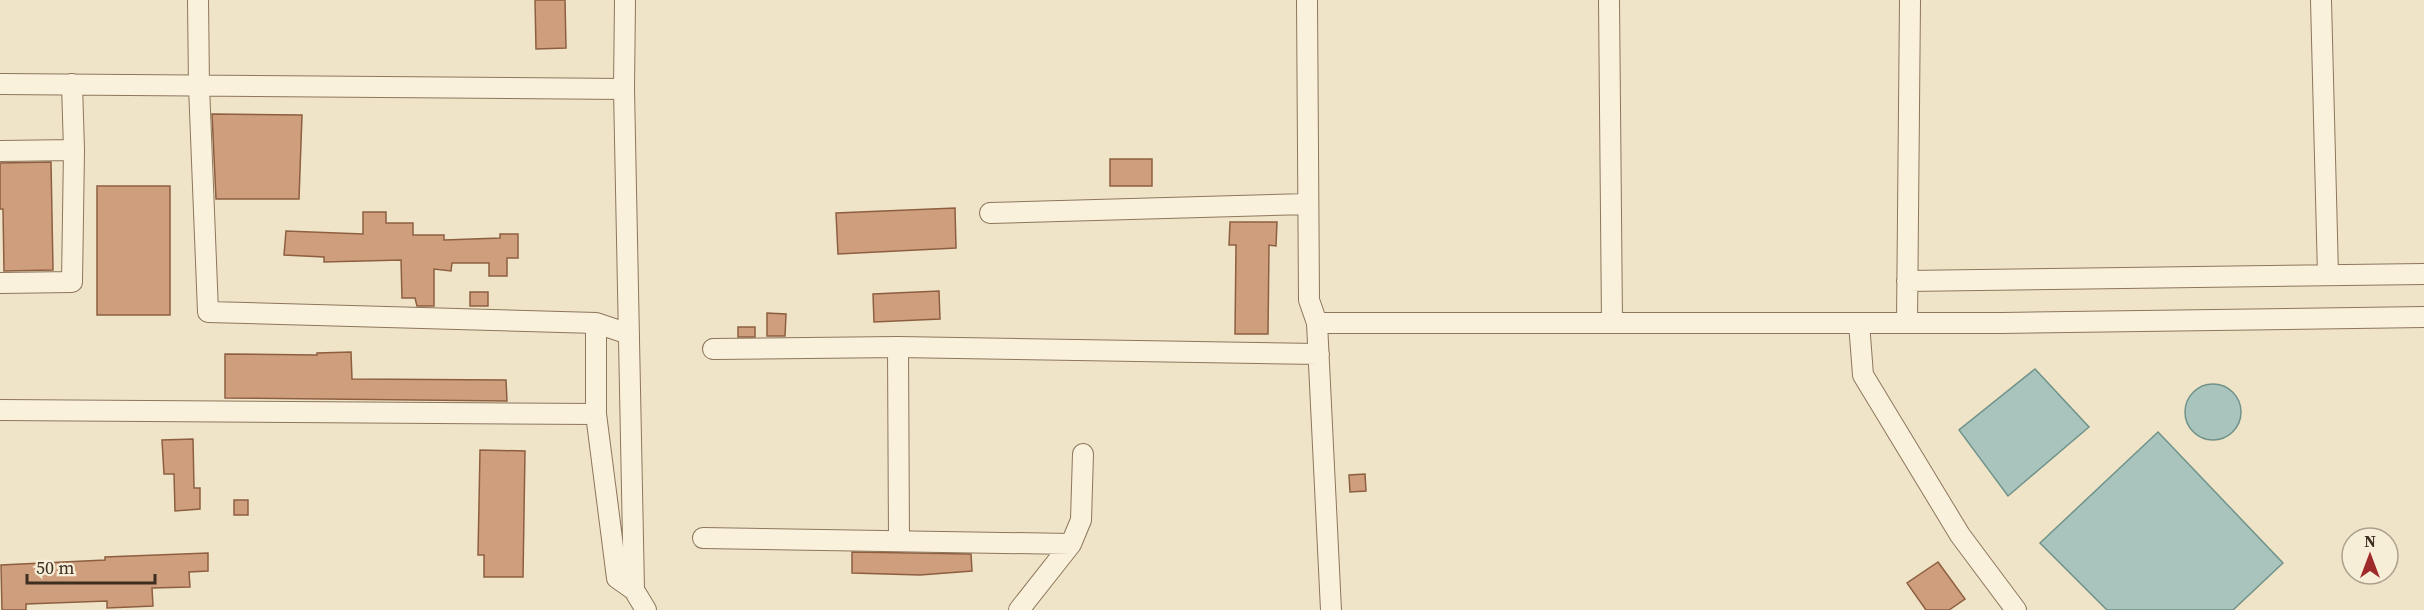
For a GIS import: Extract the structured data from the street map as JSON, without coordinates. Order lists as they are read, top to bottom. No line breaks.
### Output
{"scale_bar":"50 m","north":"top"}
